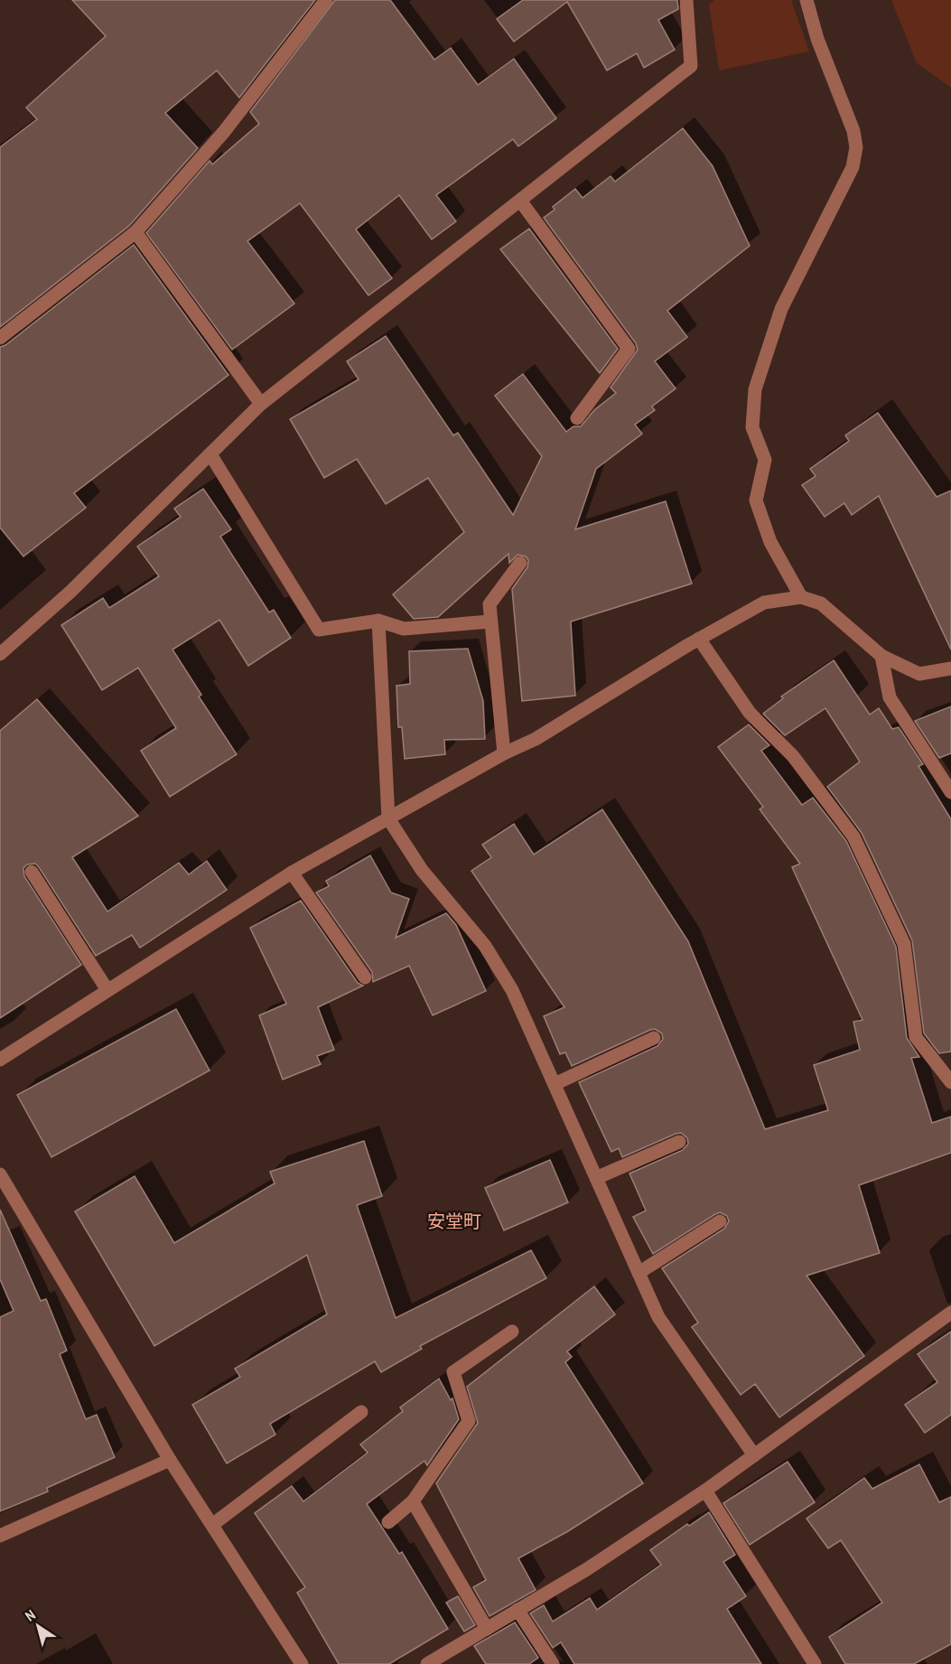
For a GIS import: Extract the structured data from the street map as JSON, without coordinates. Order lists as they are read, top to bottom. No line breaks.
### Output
{"districts":["安堂町"],"north":"top left"}
